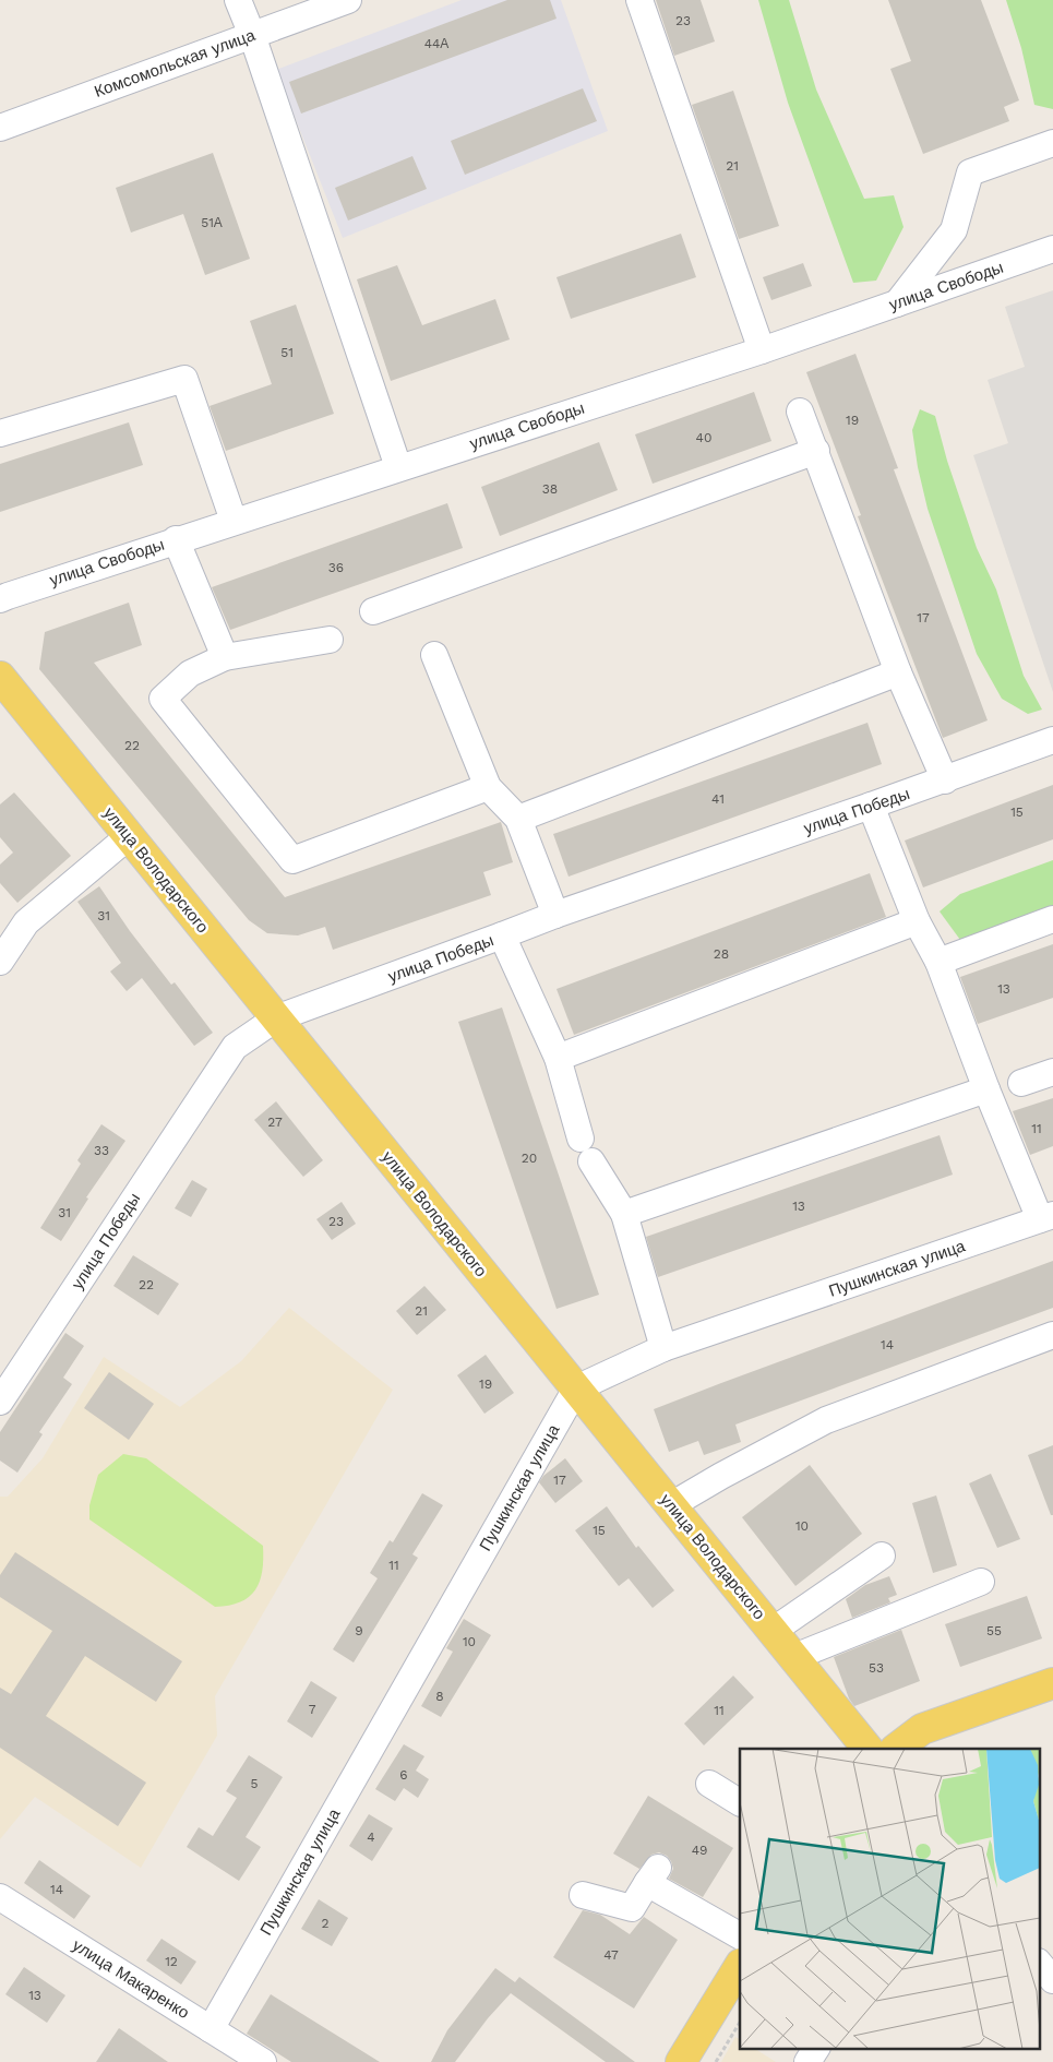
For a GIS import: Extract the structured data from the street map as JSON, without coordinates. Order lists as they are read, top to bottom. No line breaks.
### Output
{"streets":{"main road":["улица Володарского"],"street":["Комсомольская улица","улица Свободы","улица Победы","Пушкинская улица","улица Макаренко"]},"crossings":[["улица Победы","улица Володарского"],["улица Володарского","Пушкинская улица"],["Пушкинская улица","улица Макаренко"]],"house_numbers":["23","44А","21","51А","51","19","40","38","36","17","22","41","15","31","28","13","27","11","33","20","13","31","23","22","21","14","19","17","10","15","11","9","55","10","53","8","7","11","6","5","4","49","14","2","47","12","13"]}
